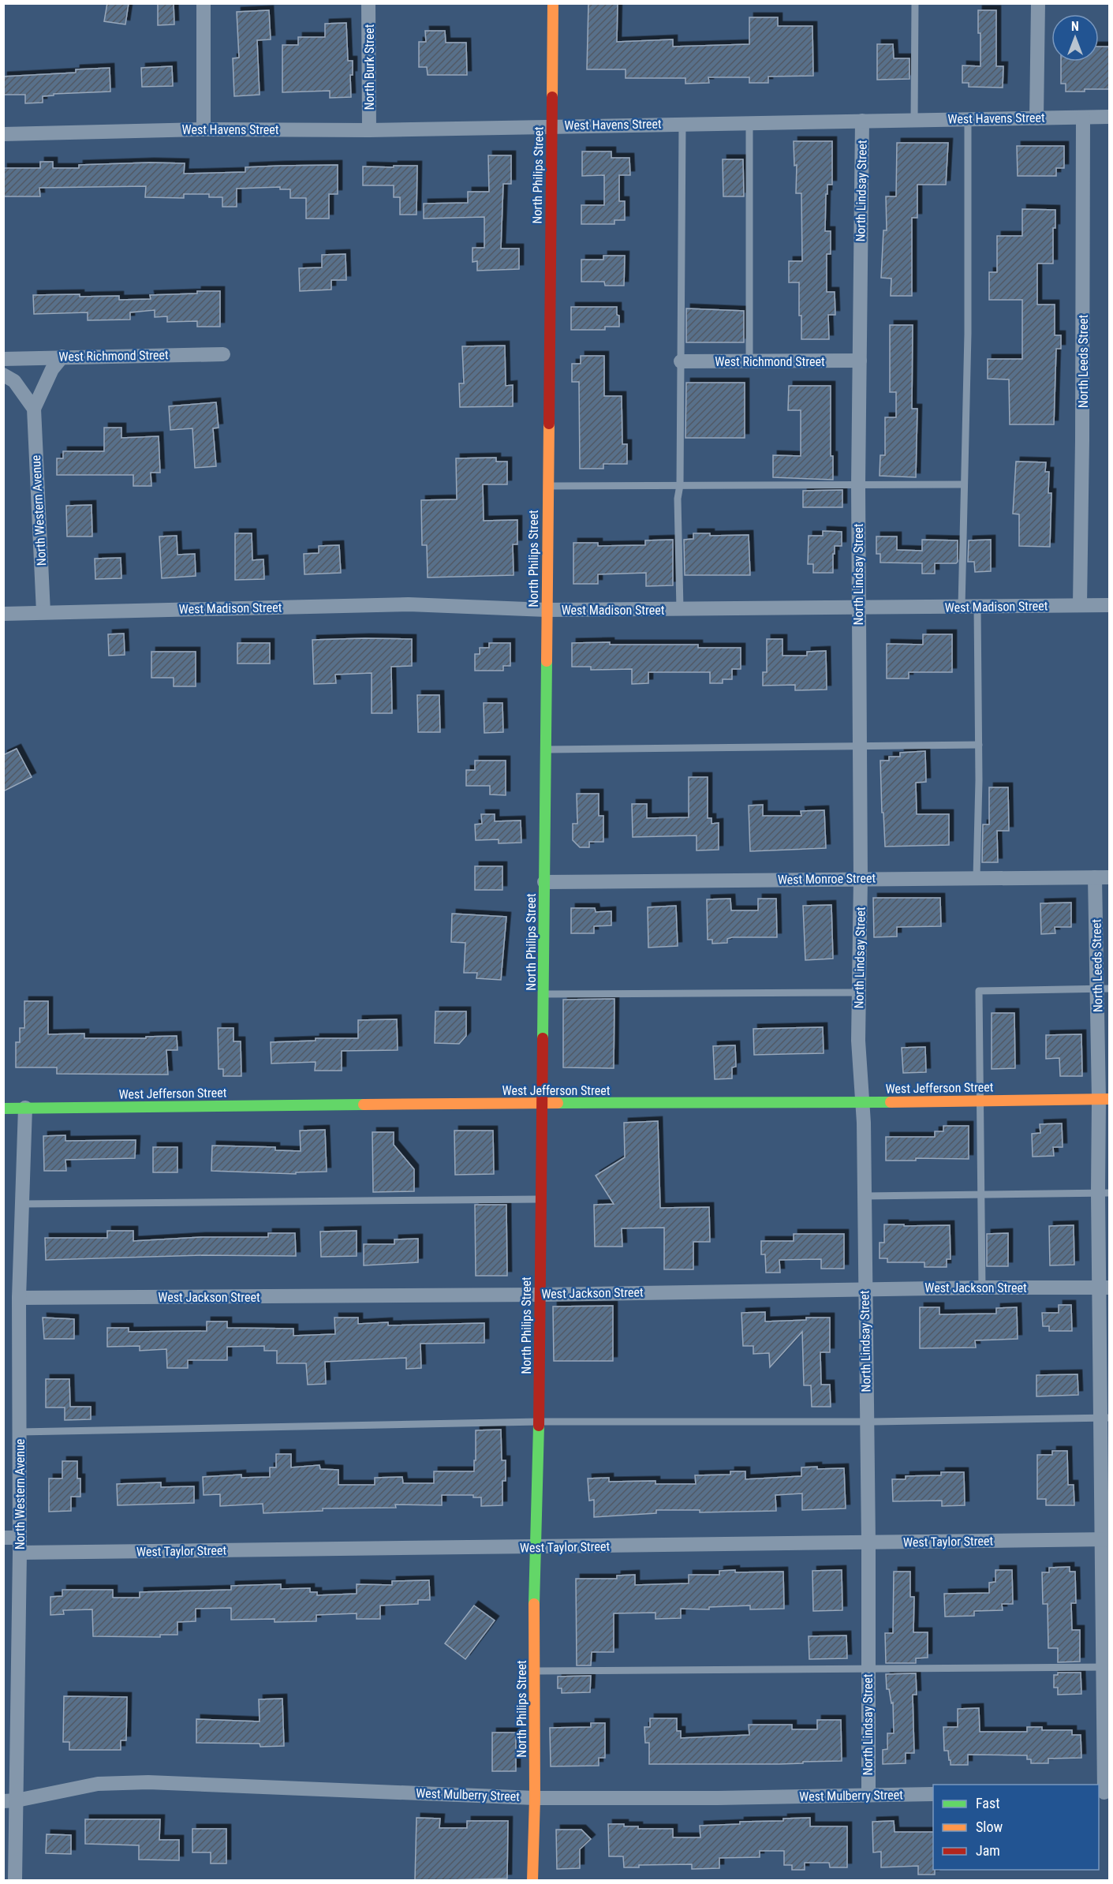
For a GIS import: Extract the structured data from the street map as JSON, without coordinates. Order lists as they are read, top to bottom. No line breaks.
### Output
{"streets":{"street":["North Burk Street","West Havens Street","North Philips Street","North Lindsay Street","West Richmond Street","North Leeds Street","North Western Avenue","West Madison Street","West Monroe Street","West Jefferson Street","West Jackson Street","West Taylor Street","West Mulberry Street"]},"crossings":[["North Burk Street","West Havens Street"],["West Havens Street","North Philips Street"],["West Havens Street","North Lindsay Street"],["West Havens Street","North Leeds Street"],["North Philips Street","West Madison Street"],["North Philips Street","West Monroe Street"],["North Philips Street","West Jefferson Street"],["North Philips Street","West Jackson Street"],["North Philips Street","West Taylor Street"],["North Philips Street","West Mulberry Street"],["North Lindsay Street","West Richmond Street"],["North Lindsay Street","West Madison Street"],["North Lindsay Street","West Monroe Street"],["North Lindsay Street","West Jefferson Street"],["North Lindsay Street","West Jackson Street"],["North Lindsay Street","West Taylor Street"],["North Lindsay Street","West Mulberry Street"],["West Richmond Street","North Western Avenue"],["North Leeds Street","West Madison Street"],["North Leeds Street","West Monroe Street"],["North Leeds Street","West Jefferson Street"],["North Leeds Street","West Jackson Street"],["North Leeds Street","West Taylor Street"],["North Western Avenue","West Madison Street"],["North Western Avenue","West Jefferson Street"],["North Western Avenue","West Jackson Street"],["North Western Avenue","West Taylor Street"],["North Western Avenue","West Mulberry Street"]],"legend":["Fast","Slow","Jam"],"north":"top"}
